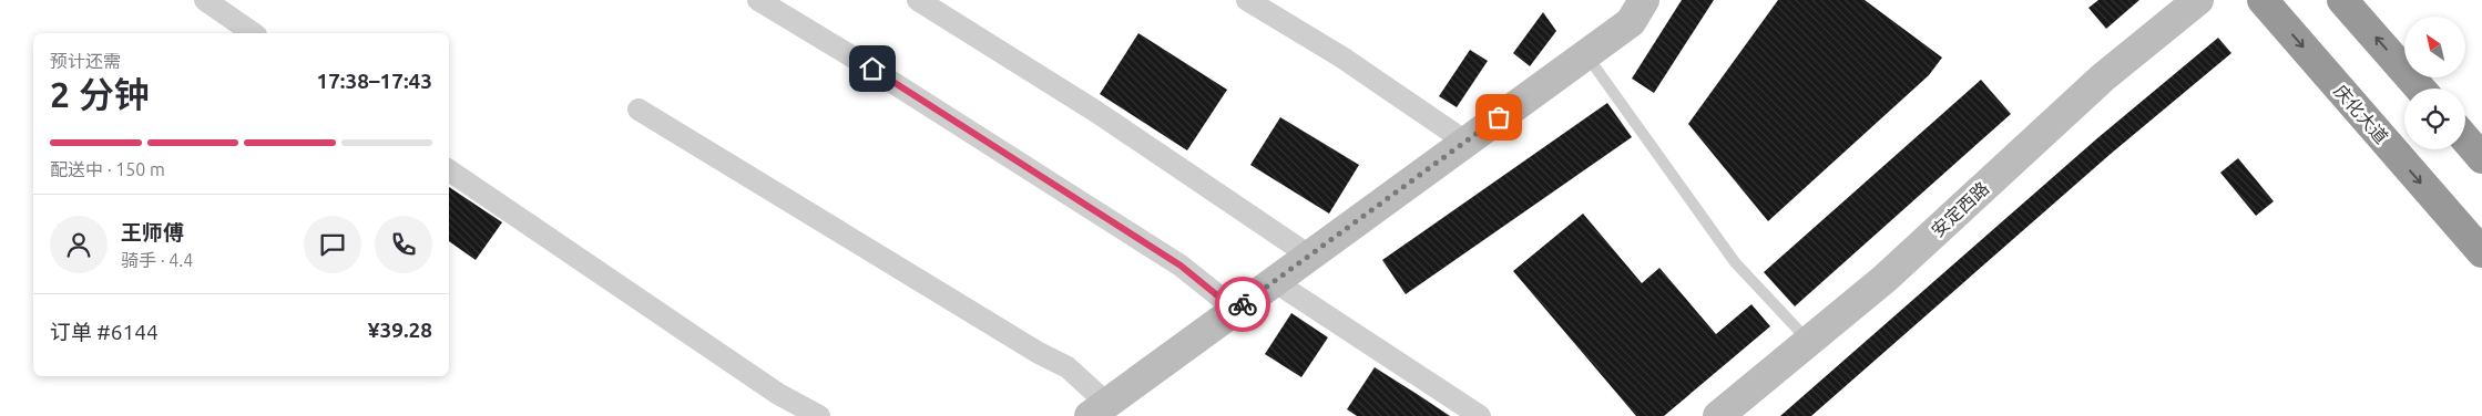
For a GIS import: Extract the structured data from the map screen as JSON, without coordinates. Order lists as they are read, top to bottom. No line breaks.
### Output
{"streets":{"highway":["庆化大道"],"street":["安定西路"]},"north":"top left","page":{"heading":["2 分钟","预计还需","17:38–17:43"],"panel":["王师傅","骑手 · 4.4","订单 #6144","¥39.28"],"bar":"配送中 · 150 m"}}
